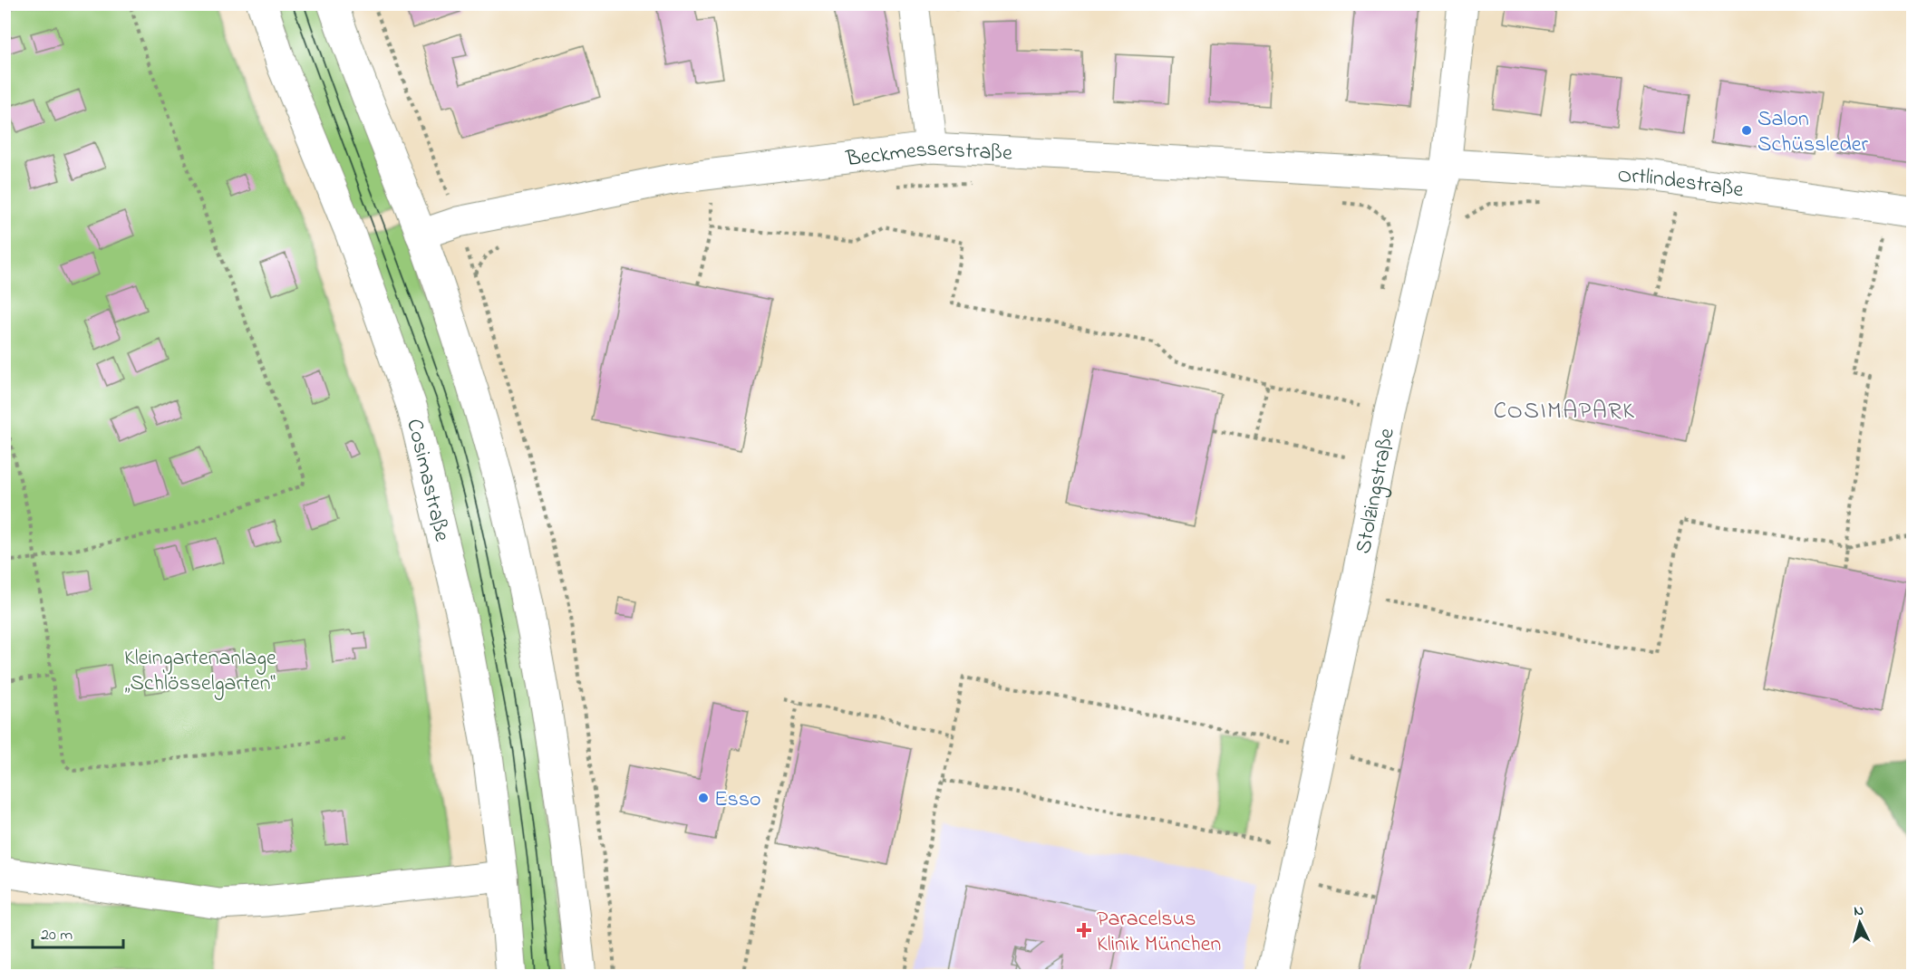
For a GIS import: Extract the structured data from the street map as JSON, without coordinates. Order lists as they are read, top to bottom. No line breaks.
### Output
{"streets":{"street":["Beckmesserstraße","Ortlindestraße","Cosimastraße","Stolzingstraße"]},"crossings":[["Beckmesserstraße","Ortlindestraße"],["Beckmesserstraße","Stolzingstraße"],["Ortlindestraße","Stolzingstraße"]],"districts":["COSIMAPARK"],"parks":["Kleingartenanlage „Schlösselgarten“"],"places":{"other":["Salon Schüssleder","Esso"],"health":["Paracelsus Klinik München"]},"scale_bar":"20 m","north":"top"}
